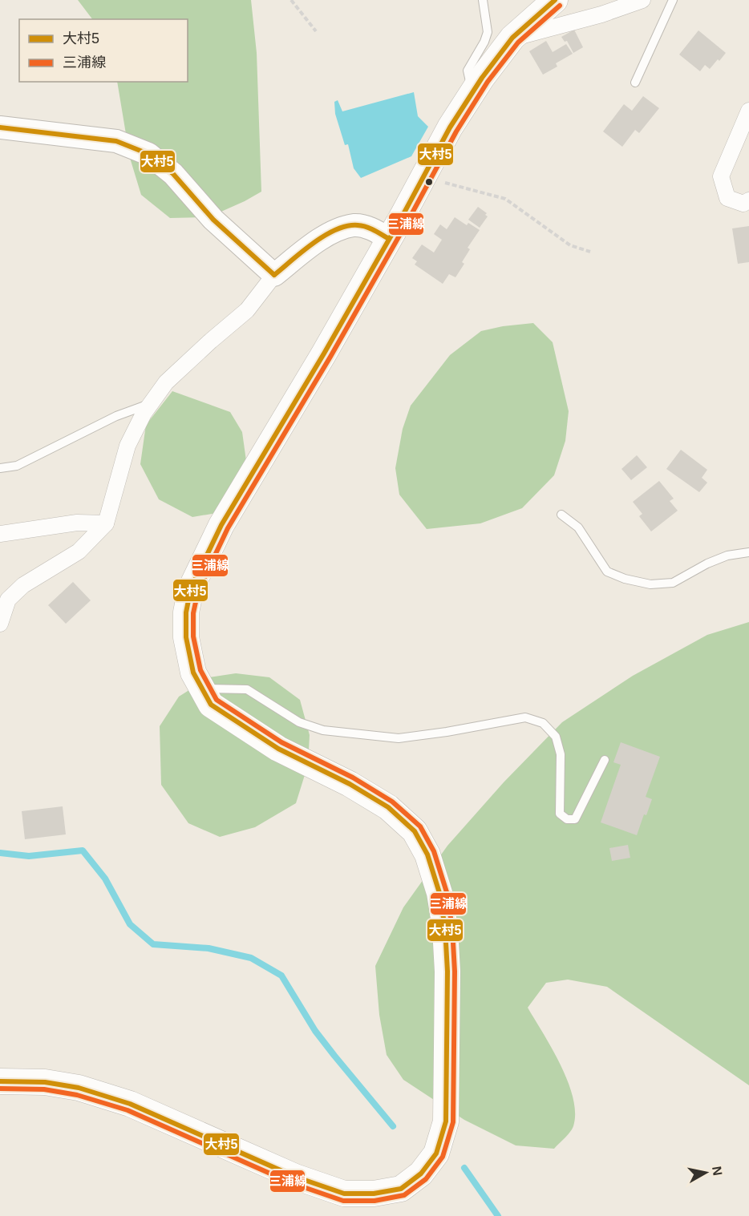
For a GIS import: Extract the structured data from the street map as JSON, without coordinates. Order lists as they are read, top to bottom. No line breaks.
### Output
{"lines":["transit line 大村5","transit line 三浦線"],"legend":["大村5","三浦線"],"north":"right"}
